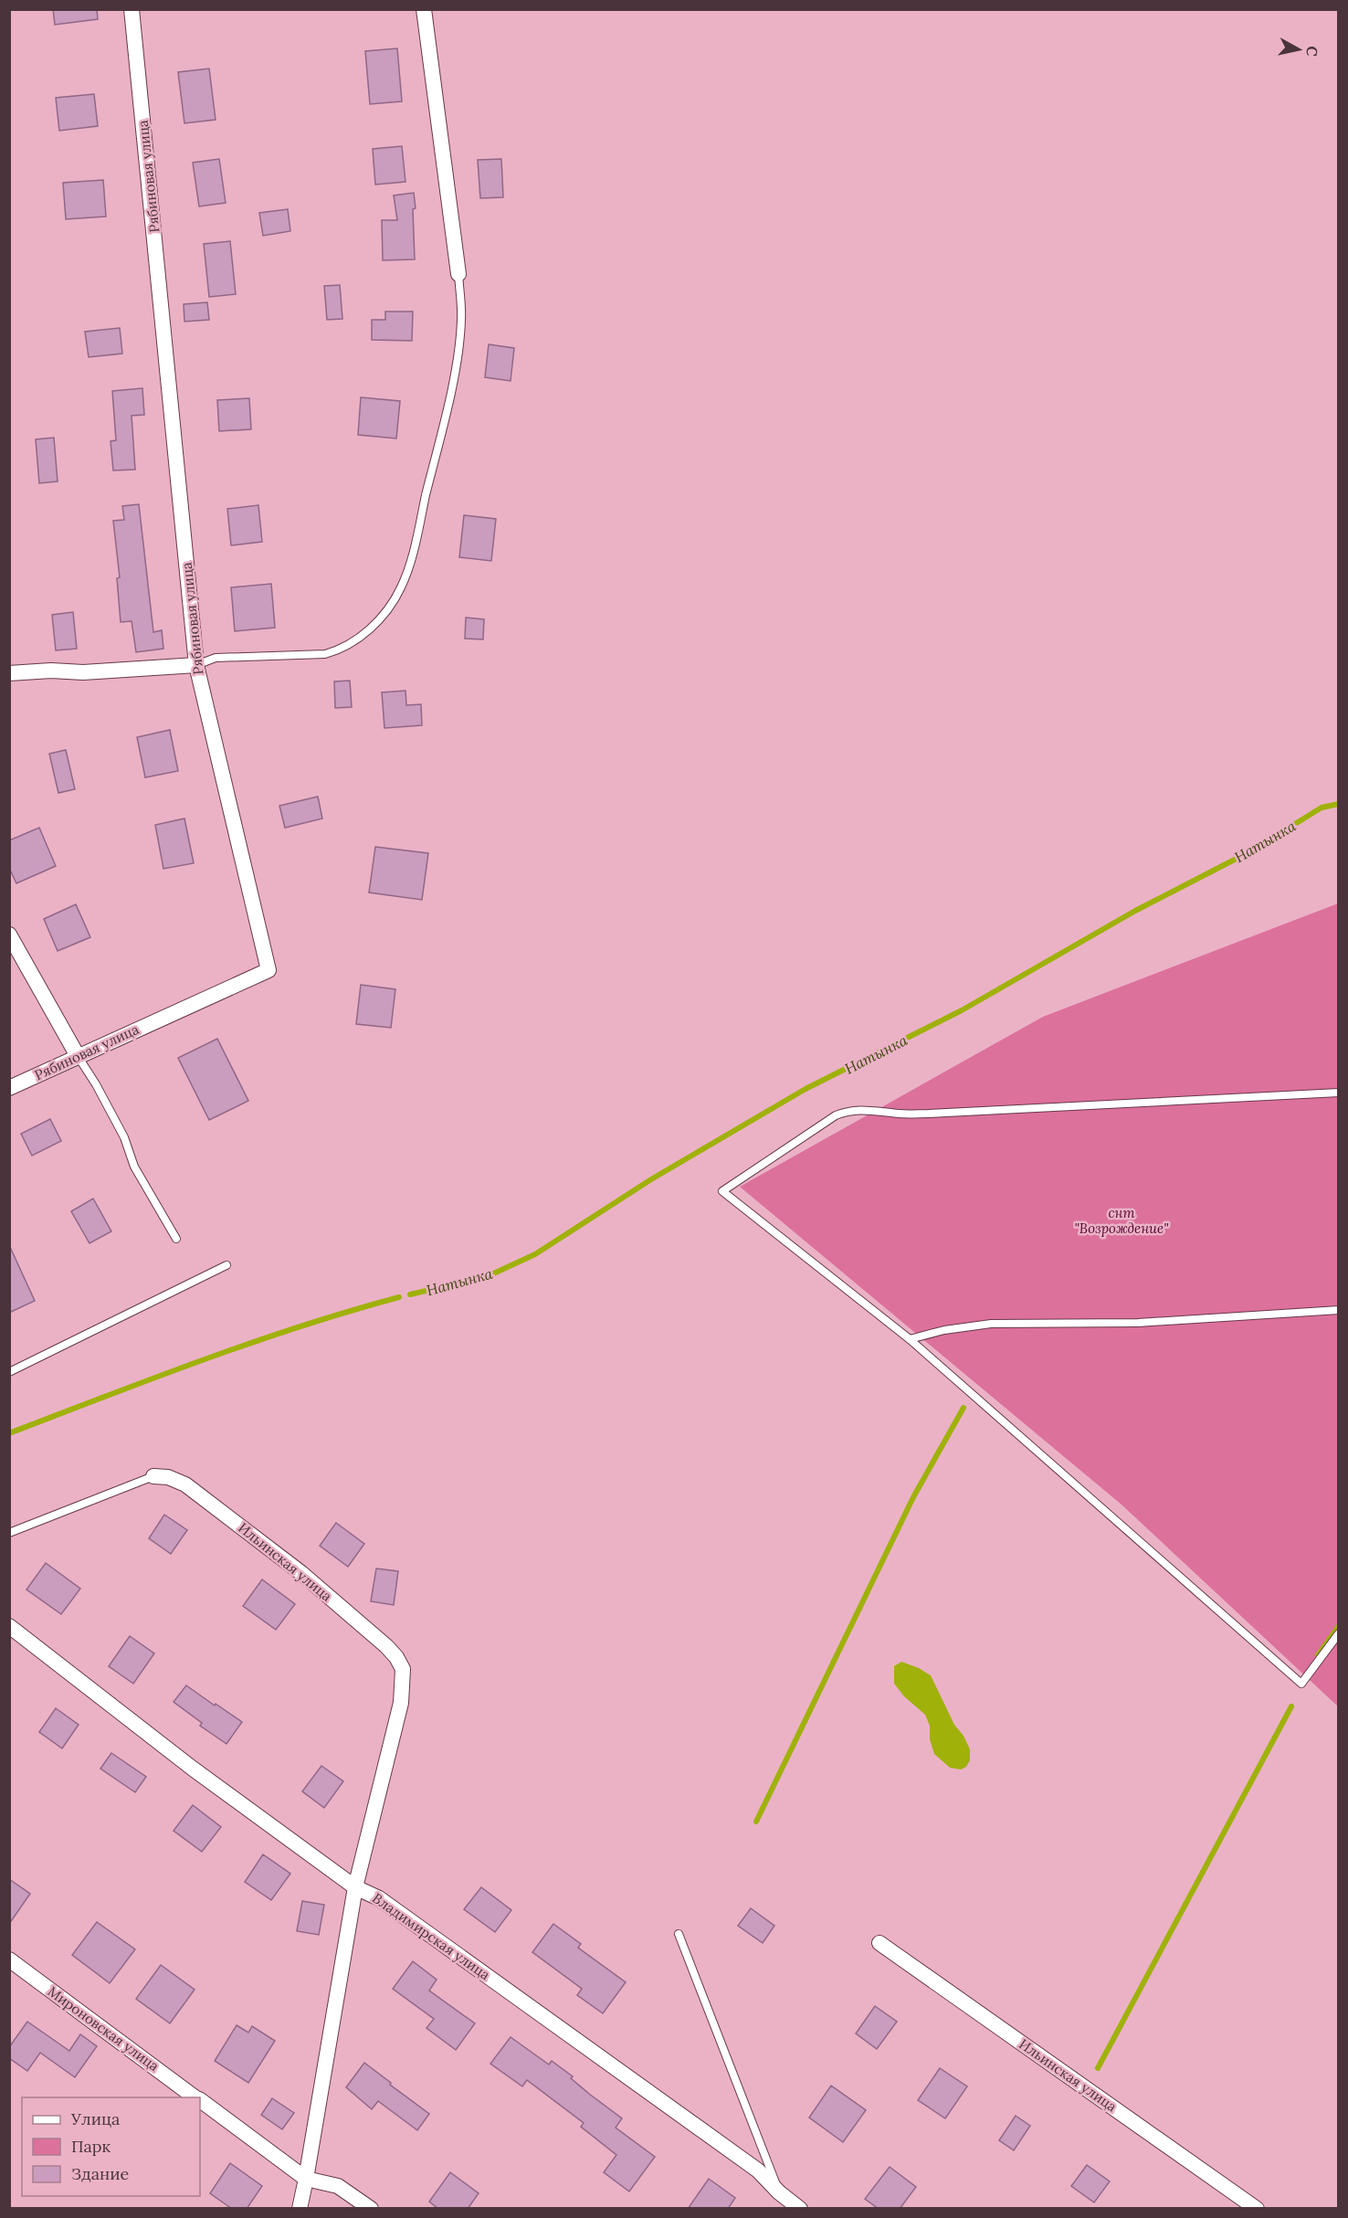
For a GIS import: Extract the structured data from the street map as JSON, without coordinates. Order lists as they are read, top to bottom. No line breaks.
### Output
{"streets":{"street":["Рябиновая улица","Ильинская улица","Владимирская улица","Мироновская улица"]},"crossings":[["Ильинская улица","Владимирская улица"]],"water":["Натынка"],"parks":["снт \"Возрождение\""],"legend":["Улица","Парк","Здание"],"north":"right"}
